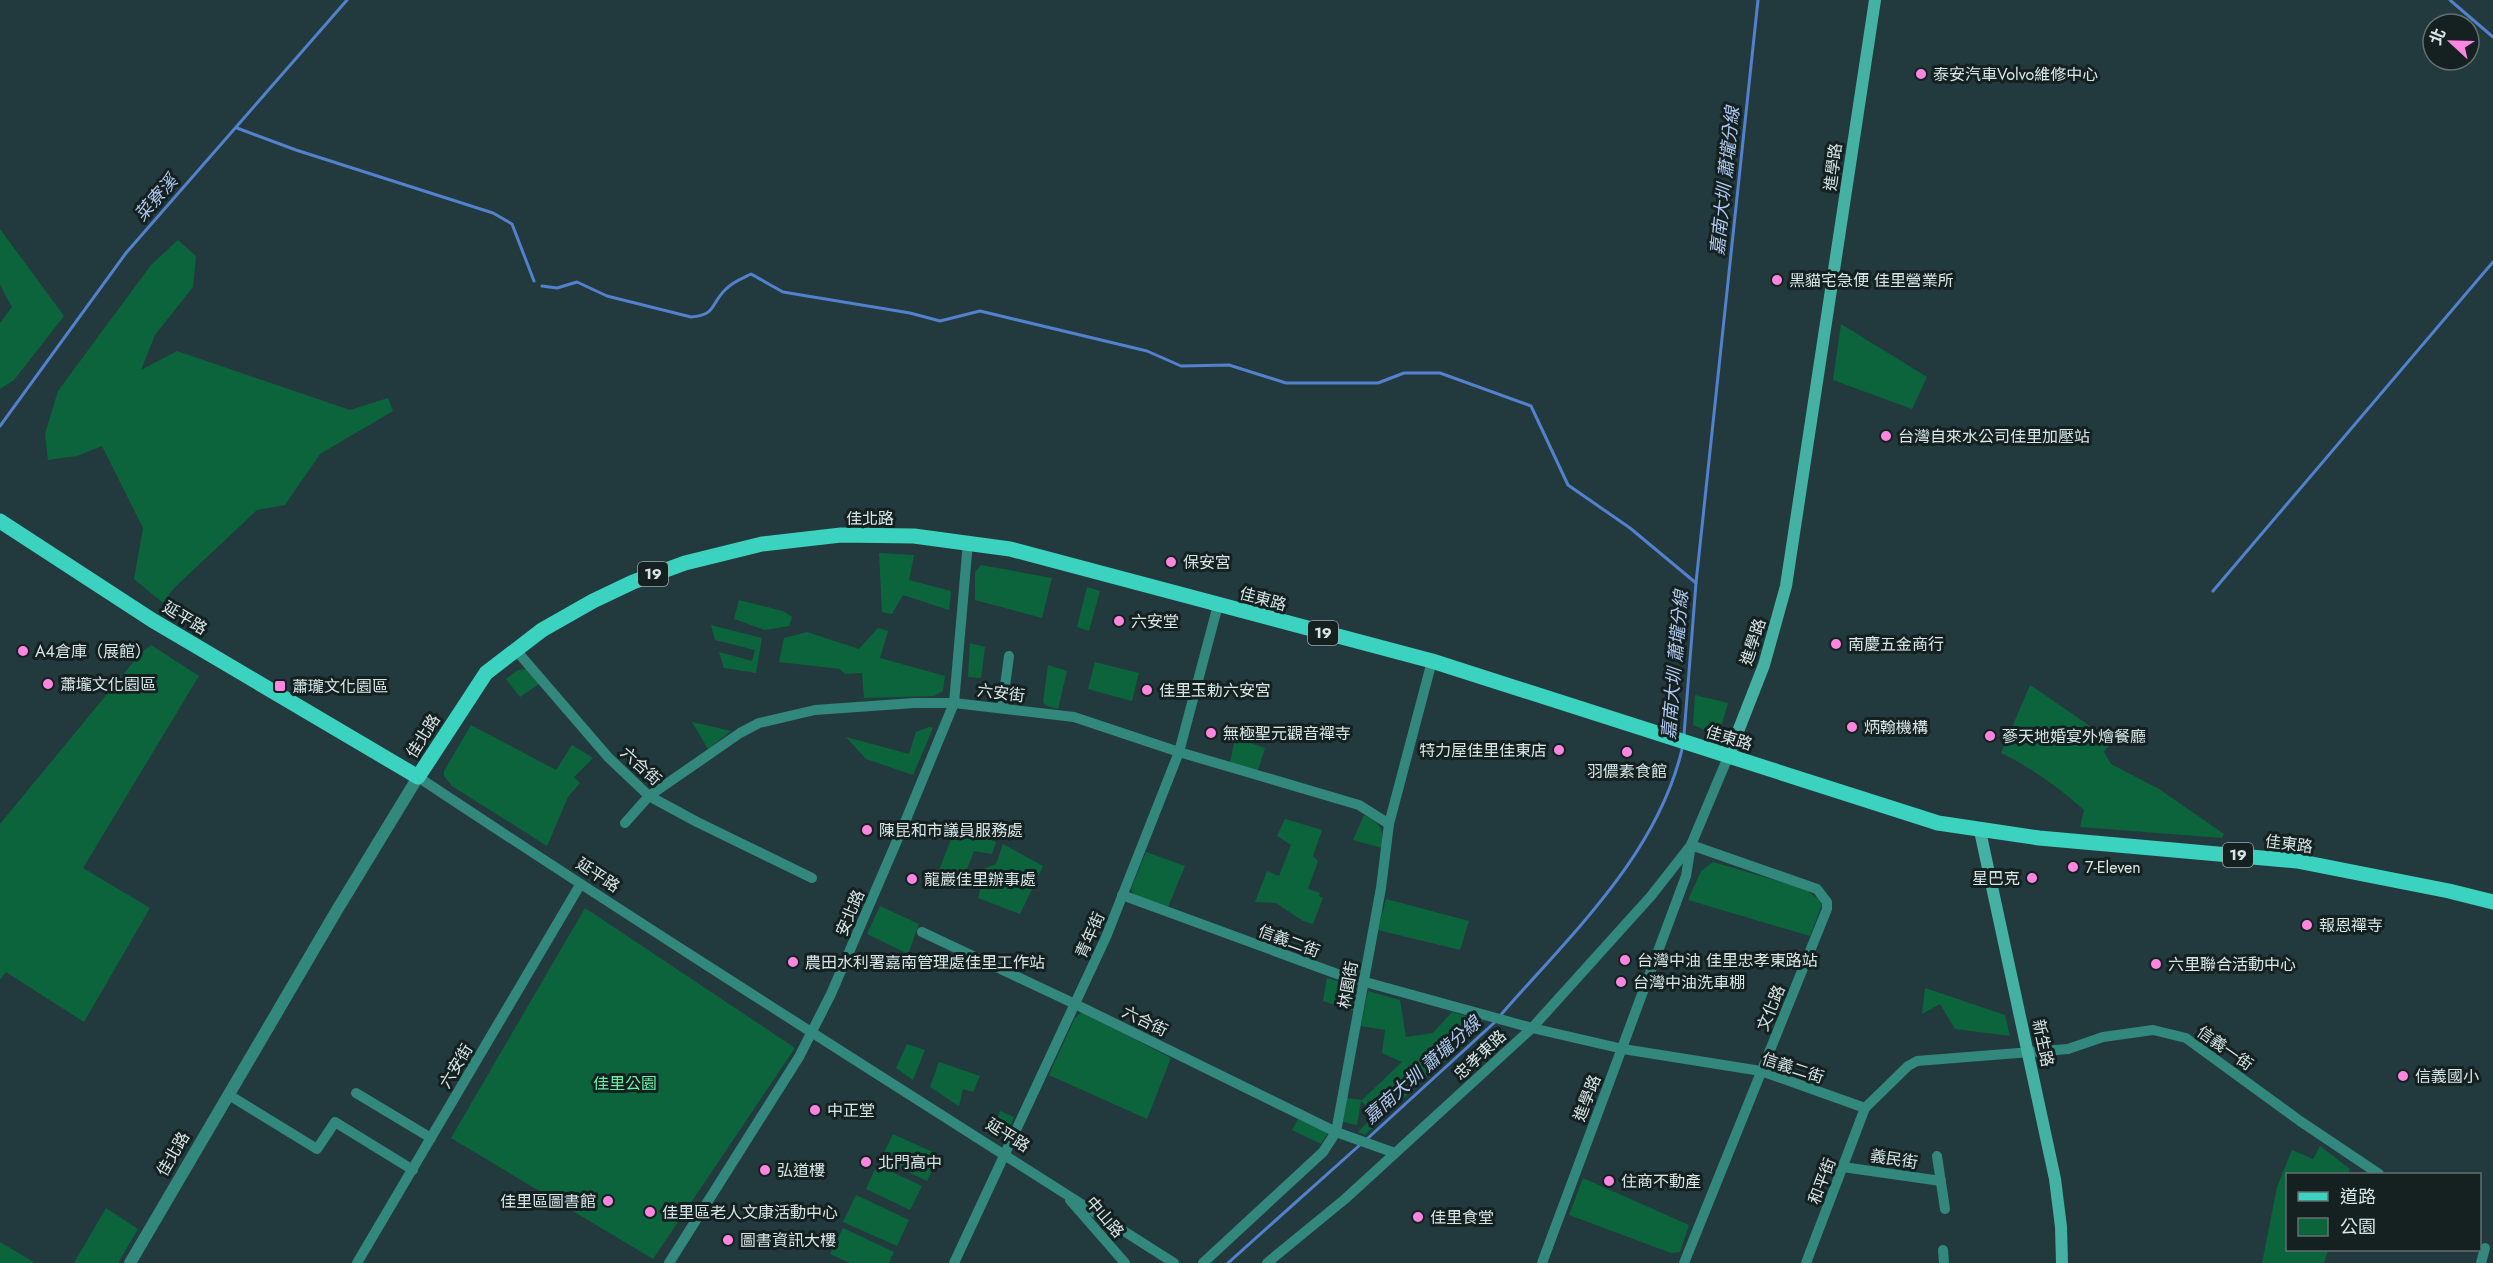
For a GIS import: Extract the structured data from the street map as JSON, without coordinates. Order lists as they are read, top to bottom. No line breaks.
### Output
{"streets":{"main road":["進學路","佳北路","19","佳東路","延平路","新生路"],"street":["六安街","六合街","安北路","青年街","信義二街","林園街","文化路","信義一街","忠孝東路","義民街","和平街","中山路"]},"crossings":[["進學路","佳東路"],["進學路","信義二街"],["進學路","文化路"],["進學路","忠孝東路"],["佳北路","佳東路"],["佳北路","延平路"],["佳北路","六合街"],["佳北路","安北路"],["佳東路","安北路"],["佳東路","青年街"],["佳東路","林園街"],["佳東路","新生路"],["延平路","六安街"],["延平路","安北路"],["延平路","青年街"],["延平路","中山路"],["六安街","六合街"],["六安街","安北路"],["六安街","青年街"],["六安街","林園街"],["六合街","青年街"],["六合街","林園街"],["六合街","忠孝東路"],["青年街","信義二街"],["信義二街","林園街"],["信義二街","文化路"],["信義二街","忠孝東路"],["信義二街","和平街"],["文化路","忠孝東路"],["新生路","信義一街"],["義民街","和平街"]],"water":["嘉南大圳 蕭壠分線","菜寮溪"],"parks":["佳里公園"],"places":{"other":["泰安汽車Volvo維修中心","黑貓宅急便 佳里營業所","台灣自來水公司佳里加壓站","保安宮","六安堂","南慶五金商行","A4倉庫（展館）","蕭壠文化園區","佳里玉勅六安宮","炳翰機構","無極聖元觀音禪寺","蔘天地婚宴外燴餐廳","特力屋佳里佳東店","羽儂素食館","陳昆和市議員服務處","7-Eleven","星巴克","龍巖佳里辦事處","報恩禪寺","台灣中油 佳里忠孝東路站","農田水利署嘉南管理處佳里工作站","六里聯合活動中心","台灣中油洗車棚","信義國小","中正堂","北門高中","弘道樓","住商不動產","佳里區圖書館","佳里區老人文康活動中心","佳里食堂","圖書資訊大樓"],"transit":["蕭瓏文化園區"]},"legend":["道路","公園"],"north":"left"}
